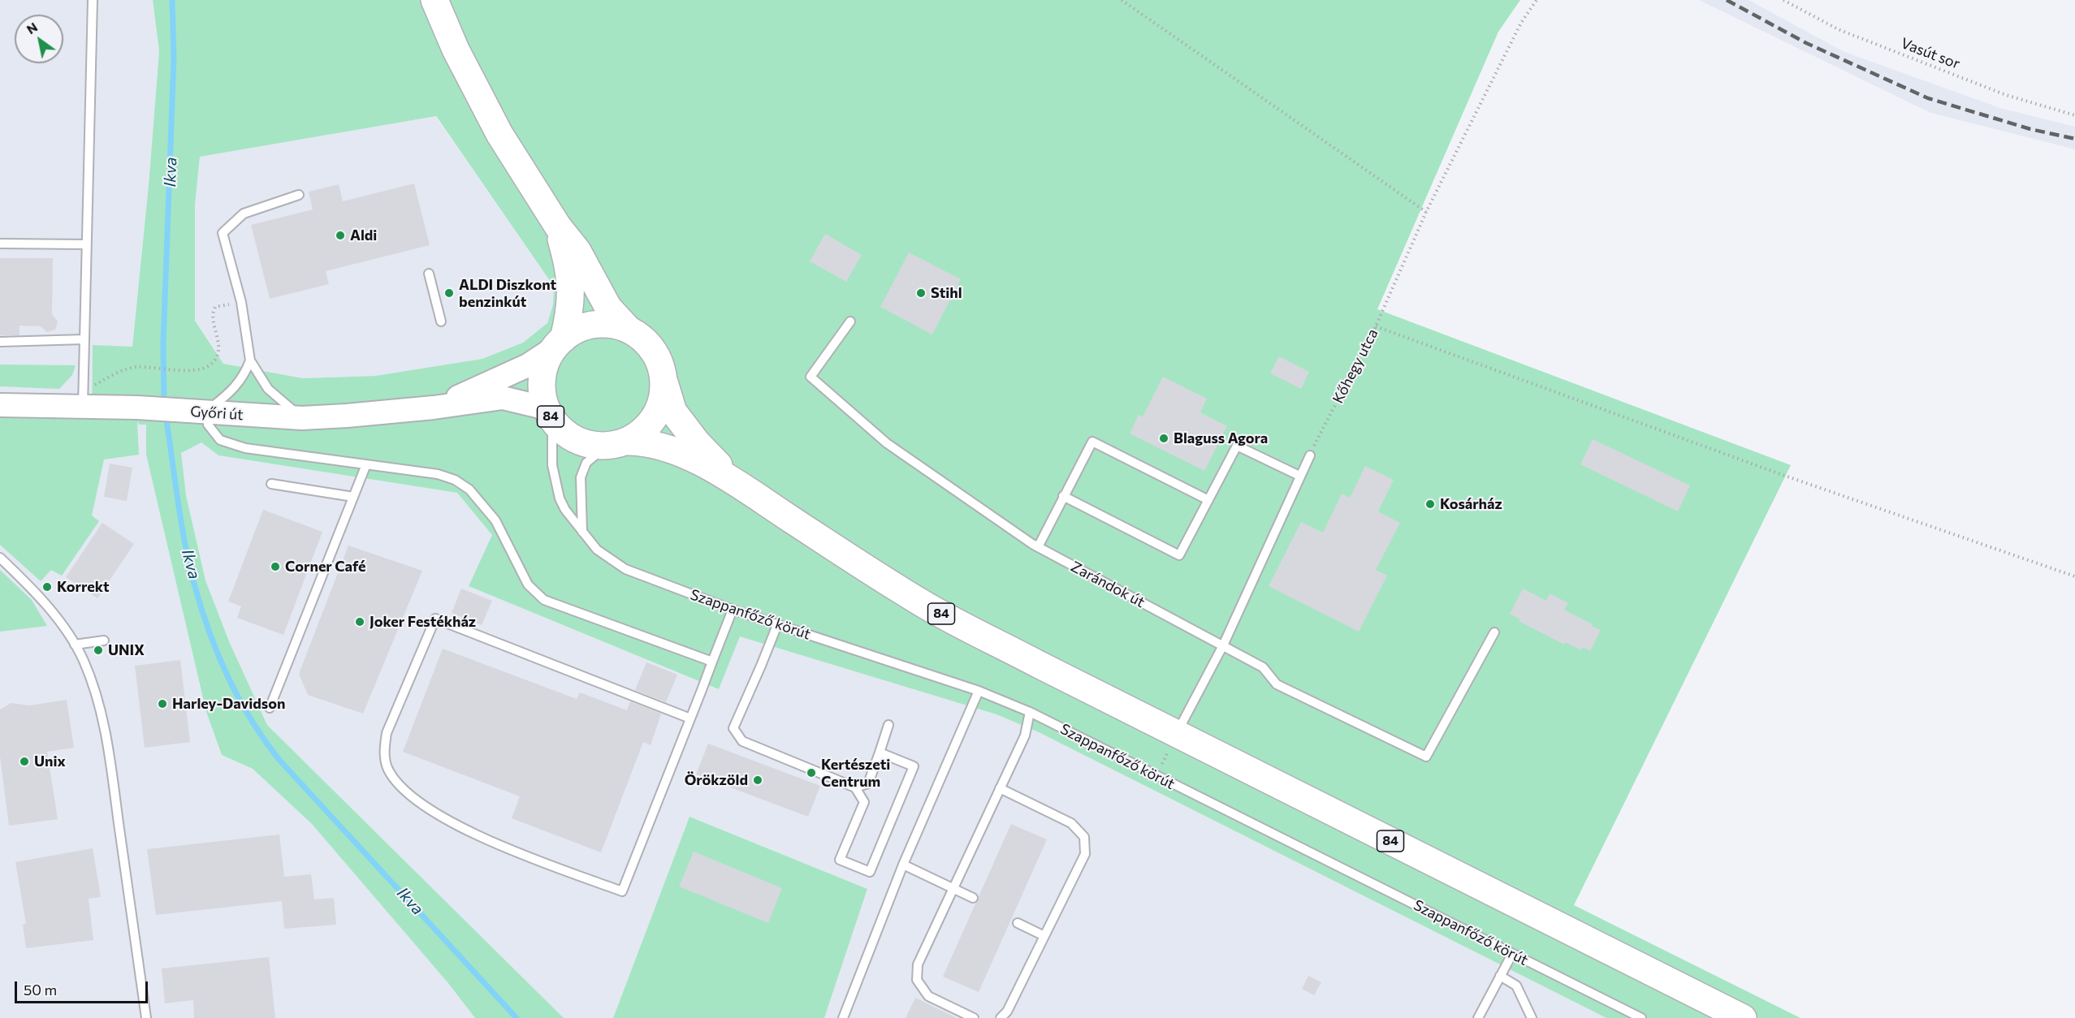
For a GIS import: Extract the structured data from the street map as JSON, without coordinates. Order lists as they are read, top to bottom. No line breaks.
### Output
{"streets":{"main road":["Győri út","84"],"lane":["Zarándok út","Szappanfőző körút"],"path":["Vasút sor","Kőhegy utca"]},"crossings":[["Győri út","84"],["Győri út","Szappanfőző körút"],["84","Szappanfőző körút"]],"water":["Ikva"],"places":["Aldi","ALDI Diszkont benzinkút","Stihl","Blaguss Agora","Kosárház","Corner Café","Korrekt","Joker Festékház","UNIX","Harley-Davidson","Unix","Kertészeti Centrum","Örökzöld"],"scale_bar":"50 m","north":"top left"}
